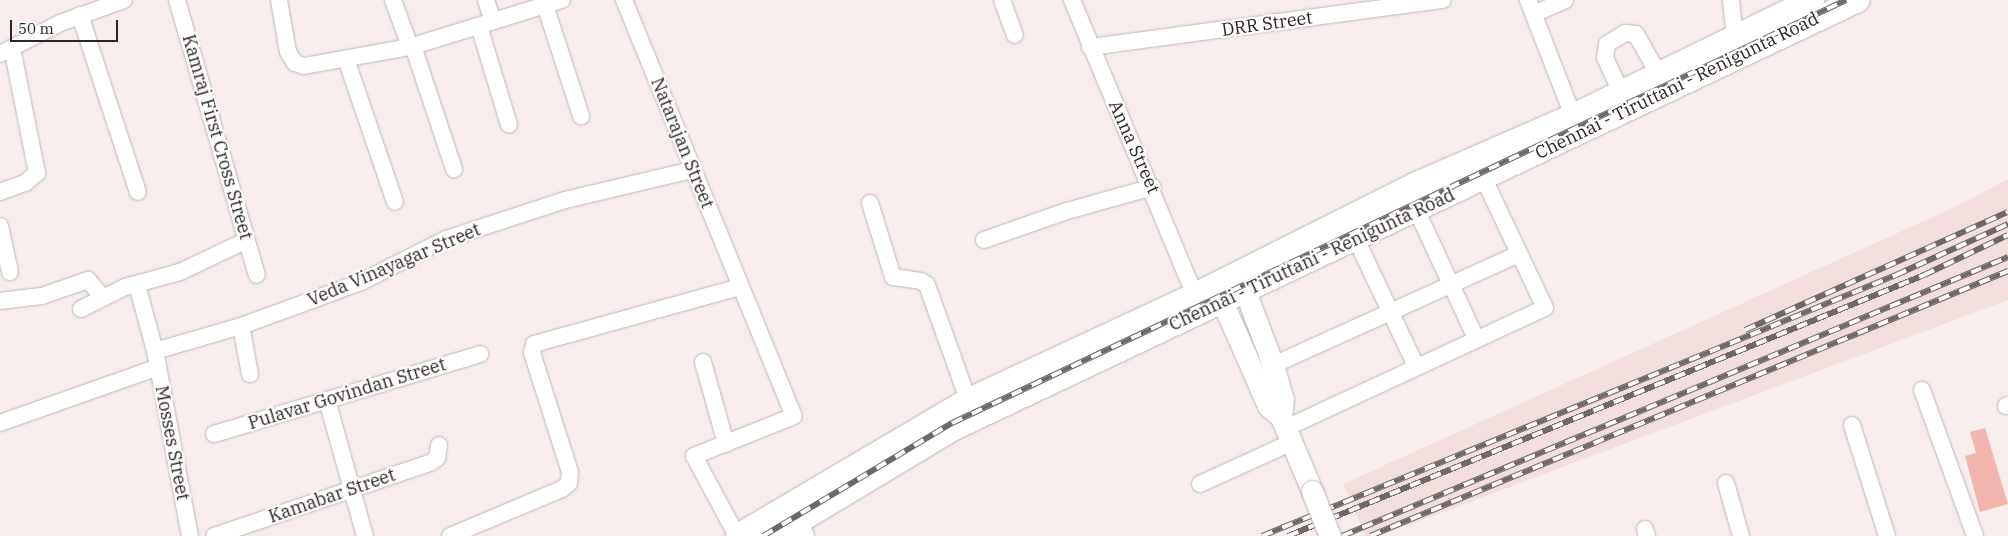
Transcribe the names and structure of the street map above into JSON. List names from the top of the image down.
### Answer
{
  "streets": {
    "highway": ["Chennai - Tiruttani - Renigunta Road"],
    "street": [
      "DRR Street",
      "Kamraj First Cross Street",
      "Natarajan Street",
      "Anna Street",
      "Veda Vinayagar Street",
      "Pulavar Govindan Street",
      "Mosses Street",
      "Kamabar Street"
    ]
  },
  "crossings": [
    ["DRR Street", "Anna Street"],
    ["Chennai - Tiruttani - Renigunta Road", "Anna Street"],
    ["Natarajan Street", "Veda Vinayagar Street"],
    ["Veda Vinayagar Street", "Mosses Street"]
  ],
  "scale_bar": "50 m"
}
